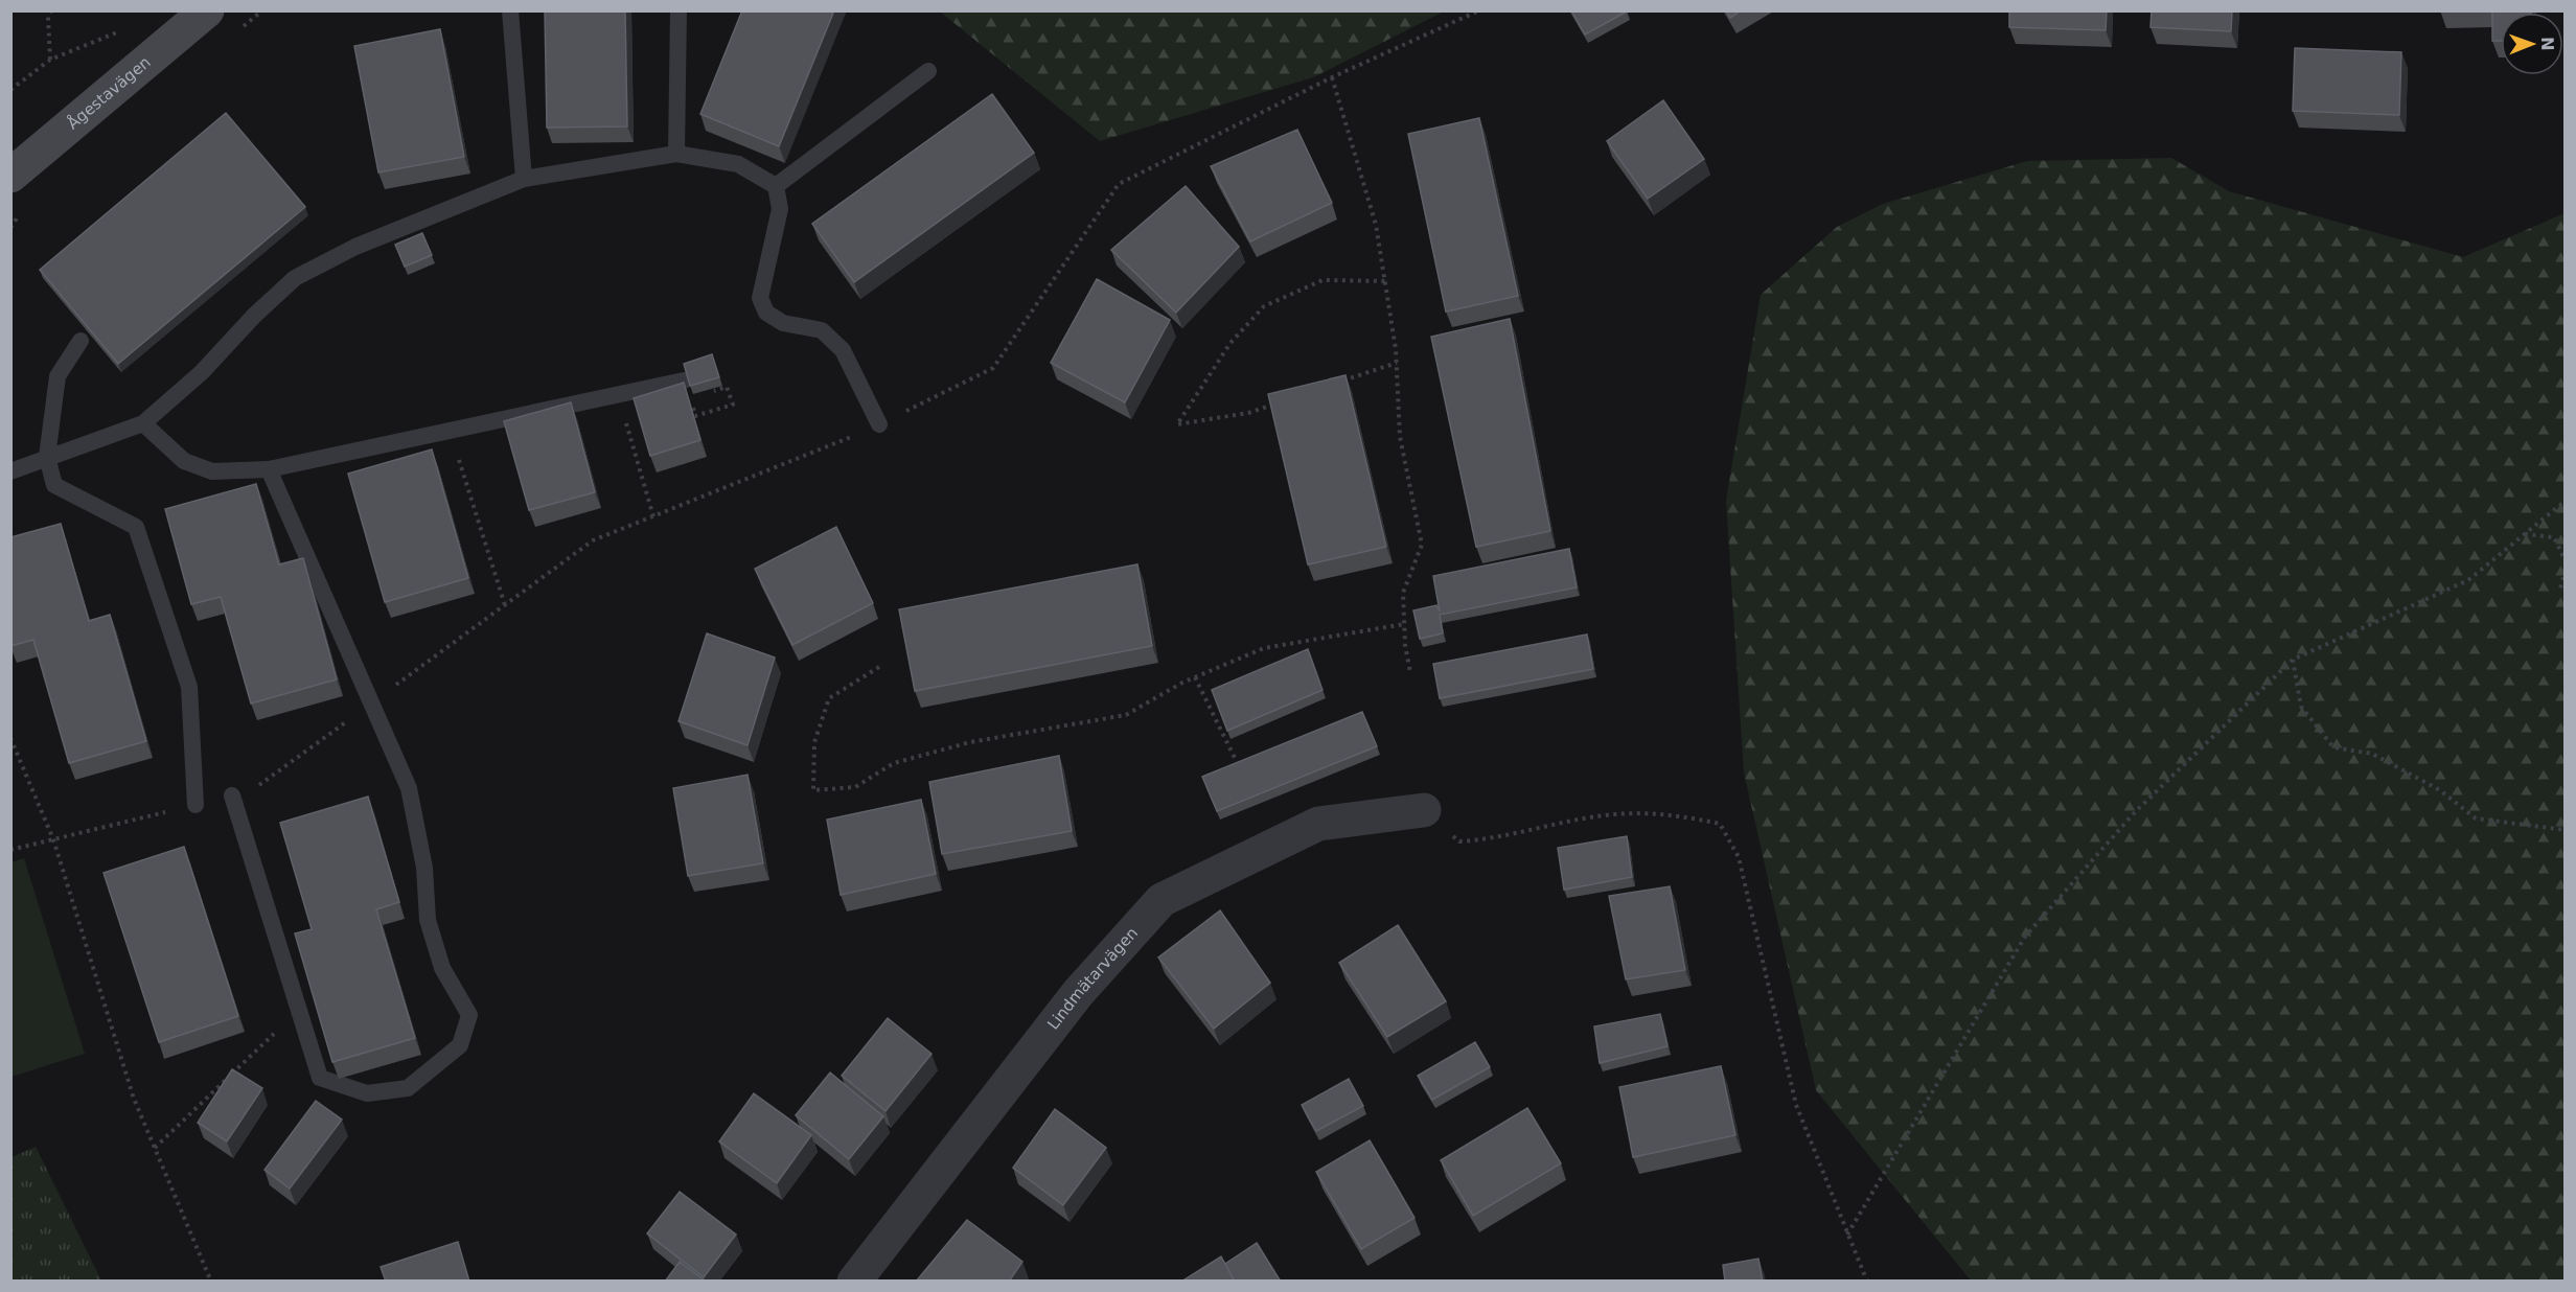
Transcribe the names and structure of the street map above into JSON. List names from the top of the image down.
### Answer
{
  "streets": {
    "main road": ["Ågestavägen"],
    "street": ["Lindmätarvägen"]
  },
  "north": "right"
}
